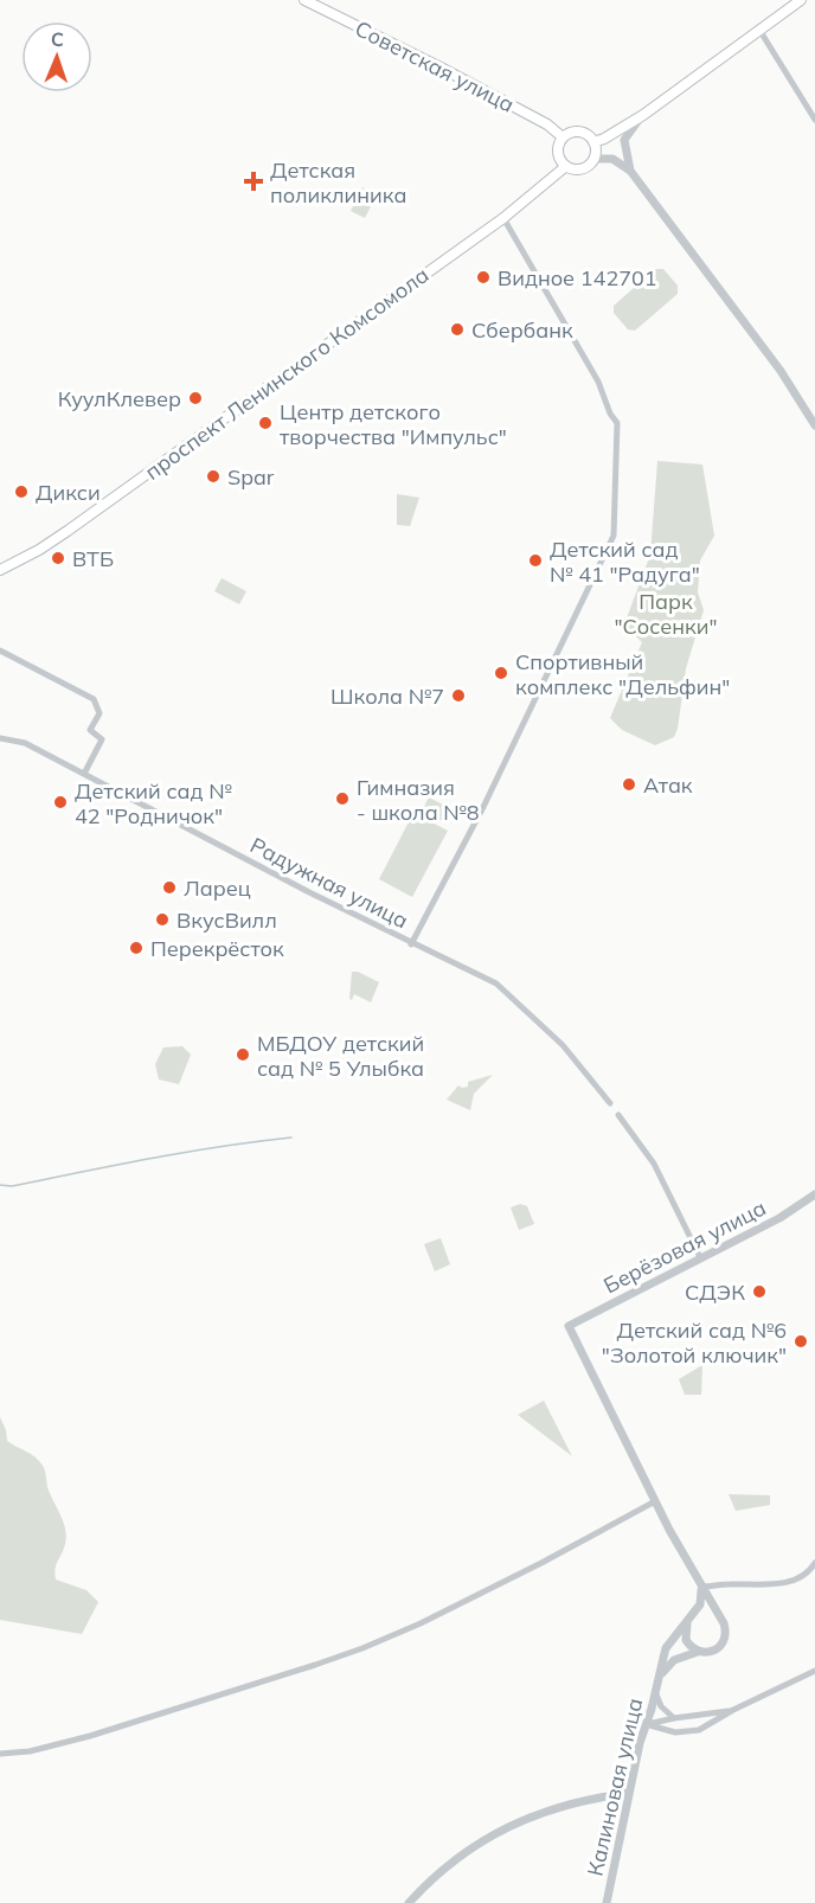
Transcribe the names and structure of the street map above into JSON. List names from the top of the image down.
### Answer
{
  "streets": {
    "main road": ["Советская улица", "проспект Ленинского Комсомола"],
    "street": ["Радужная улица", "Берёзовая улица", "Калиновая улица"]
  },
  "crossings": [
    ["Советская улица", "проспект Ленинского Комсомола"]
  ],
  "parks": ["Парк \"Сосенки\""],
  "places": {
    "health": ["Детская поликлиника"],
    "other": [
      "Видное 142701",
      "Сбербанк",
      "КуулКлевер",
      "Центр детского творчества \"Импульс\"",
      "Spar",
      "Дикси",
      "ВТБ",
      "Детский сад № 41 \"Радуга\"",
      "Спортивный комплекс \"Дельфин\"",
      "Школа №7",
      "Атак",
      "Гимназия - школа №8",
      "Детский сад № 42 \"Родничок\"",
      "Ларец",
      "ВкусВилл",
      "Перекрёсток",
      "МБДОУ детский сад № 5 Улыбка",
      "СДЭК",
      "Детский сад №6 \"Золотой ключик\""
    ]
  },
  "north": "top"
}
